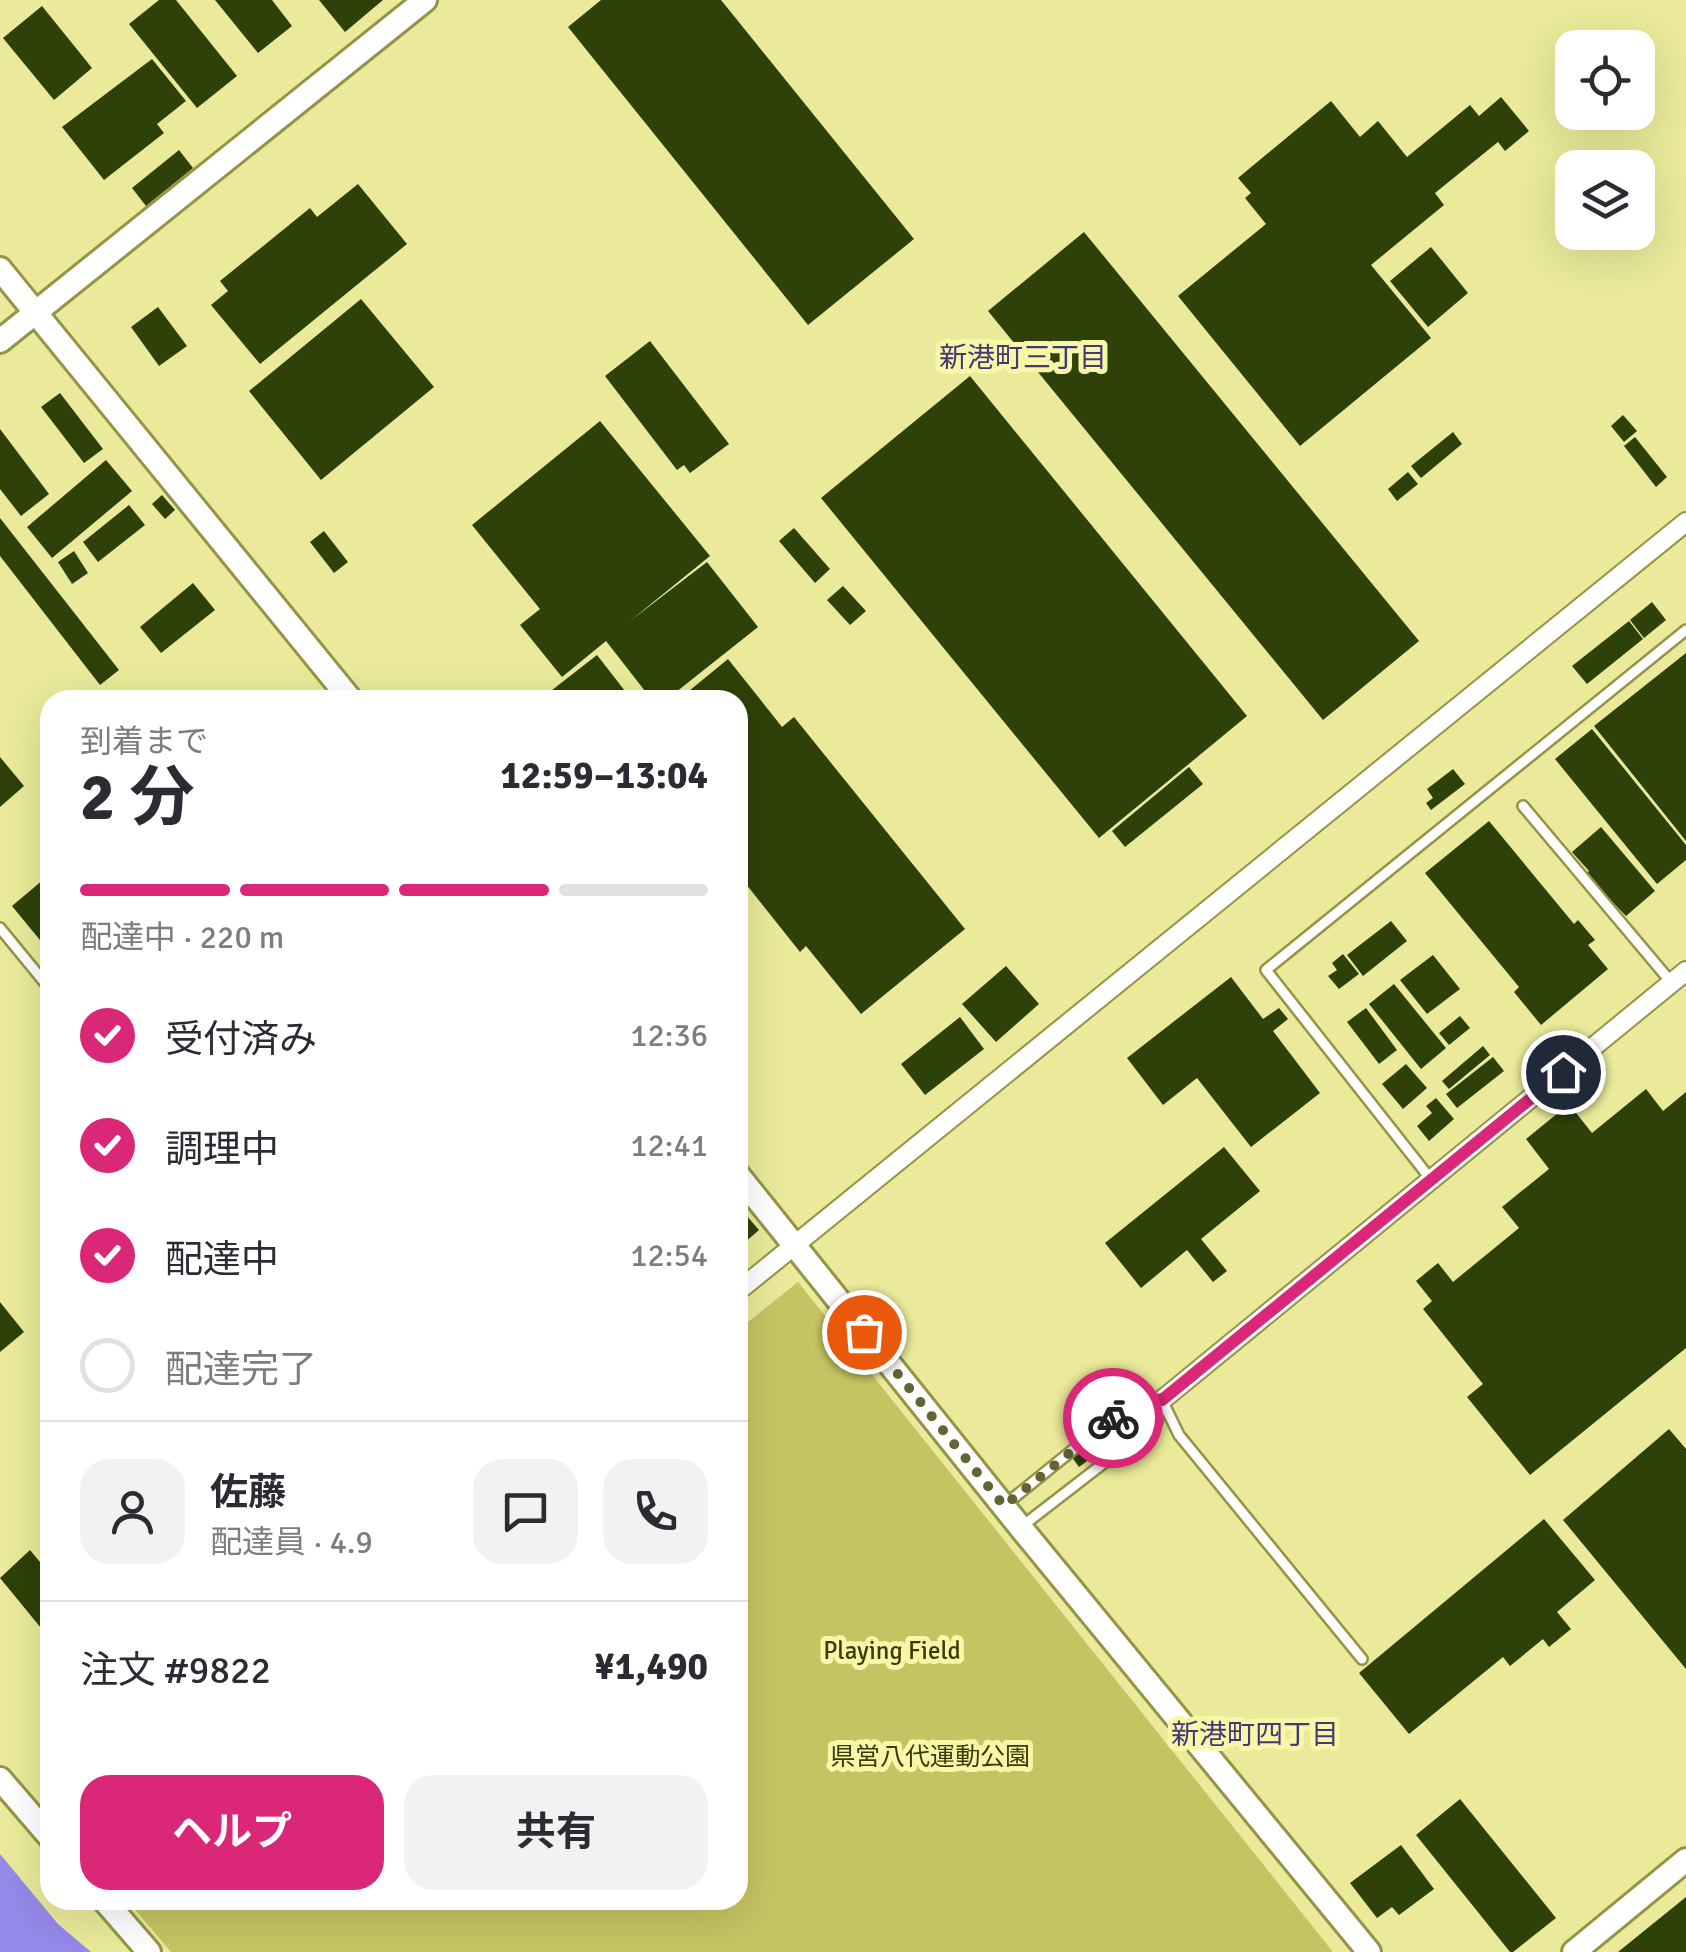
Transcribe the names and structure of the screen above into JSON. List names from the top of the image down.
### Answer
{
  "districts": ["新港町三丁目", "新港町四丁目"],
  "parks": ["Playing Field", "県営八代運動公園"],
  "page": {
    "heading": ["2 分", "到着まで", "12:59–13:04"],
    "panel": [
      "佐藤",
      "配達員 · 4.9",
      "注文 #9822",
      "¥1,490"
    ],
    "bar": "配達中 · 220 m",
    "list": [
      ["受付済み", "12:36"],
      ["調理中", "12:41"],
      ["配達中", "12:54"],
      "配達完了"
    ],
    "buttons": ["ヘルプ", "共有"]
  }
}
